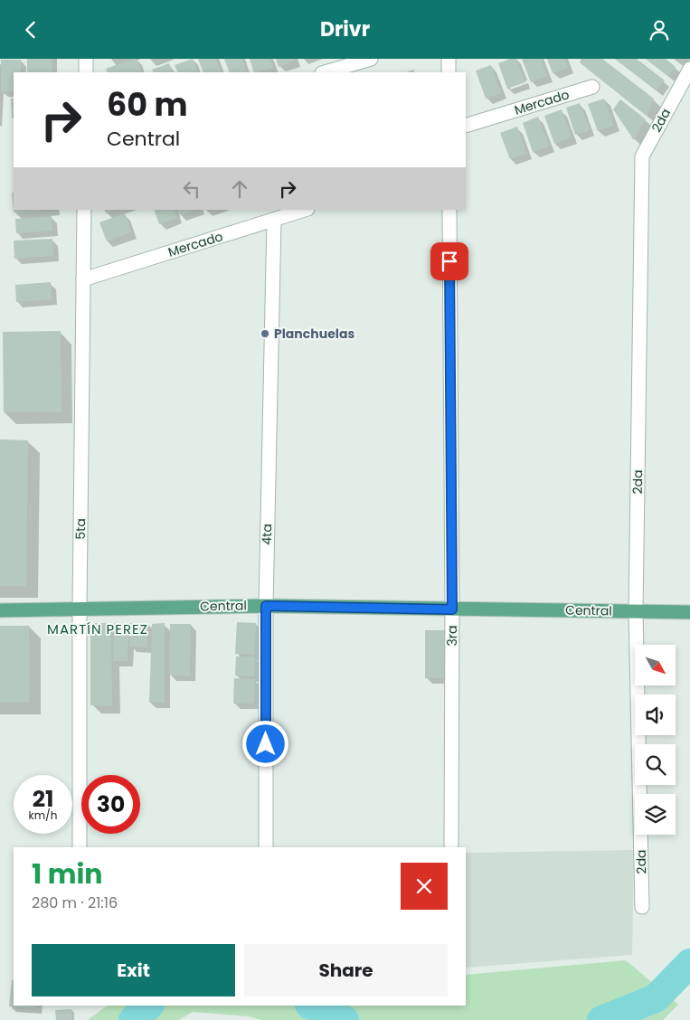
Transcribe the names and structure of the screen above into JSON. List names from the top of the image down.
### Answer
{
  "streets": {
    "main road": ["Central"],
    "street": [
      "Mercado",
      "2da",
      "5ta",
      "4ta",
      "3ra"
    ]
  },
  "crossings": [
    ["Mercado", "5ta"],
    ["Mercado", "4ta"],
    ["2da", "Central"],
    ["5ta", "Central"],
    ["4ta", "Central"],
    ["Central", "3ra"]
  ],
  "districts": ["MARTÍN PEREZ"],
  "places": ["Planchuelas"],
  "north": "bottom right",
  "page": {
    "header": "Drivr",
    "turn": ["60 m", "Central"],
    "speed": "21 km/h",
    "limit": "30",
    "heading": ["1 min", "280 m · 21:16"],
    "buttons": ["Exit", "Share"]
  }
}
